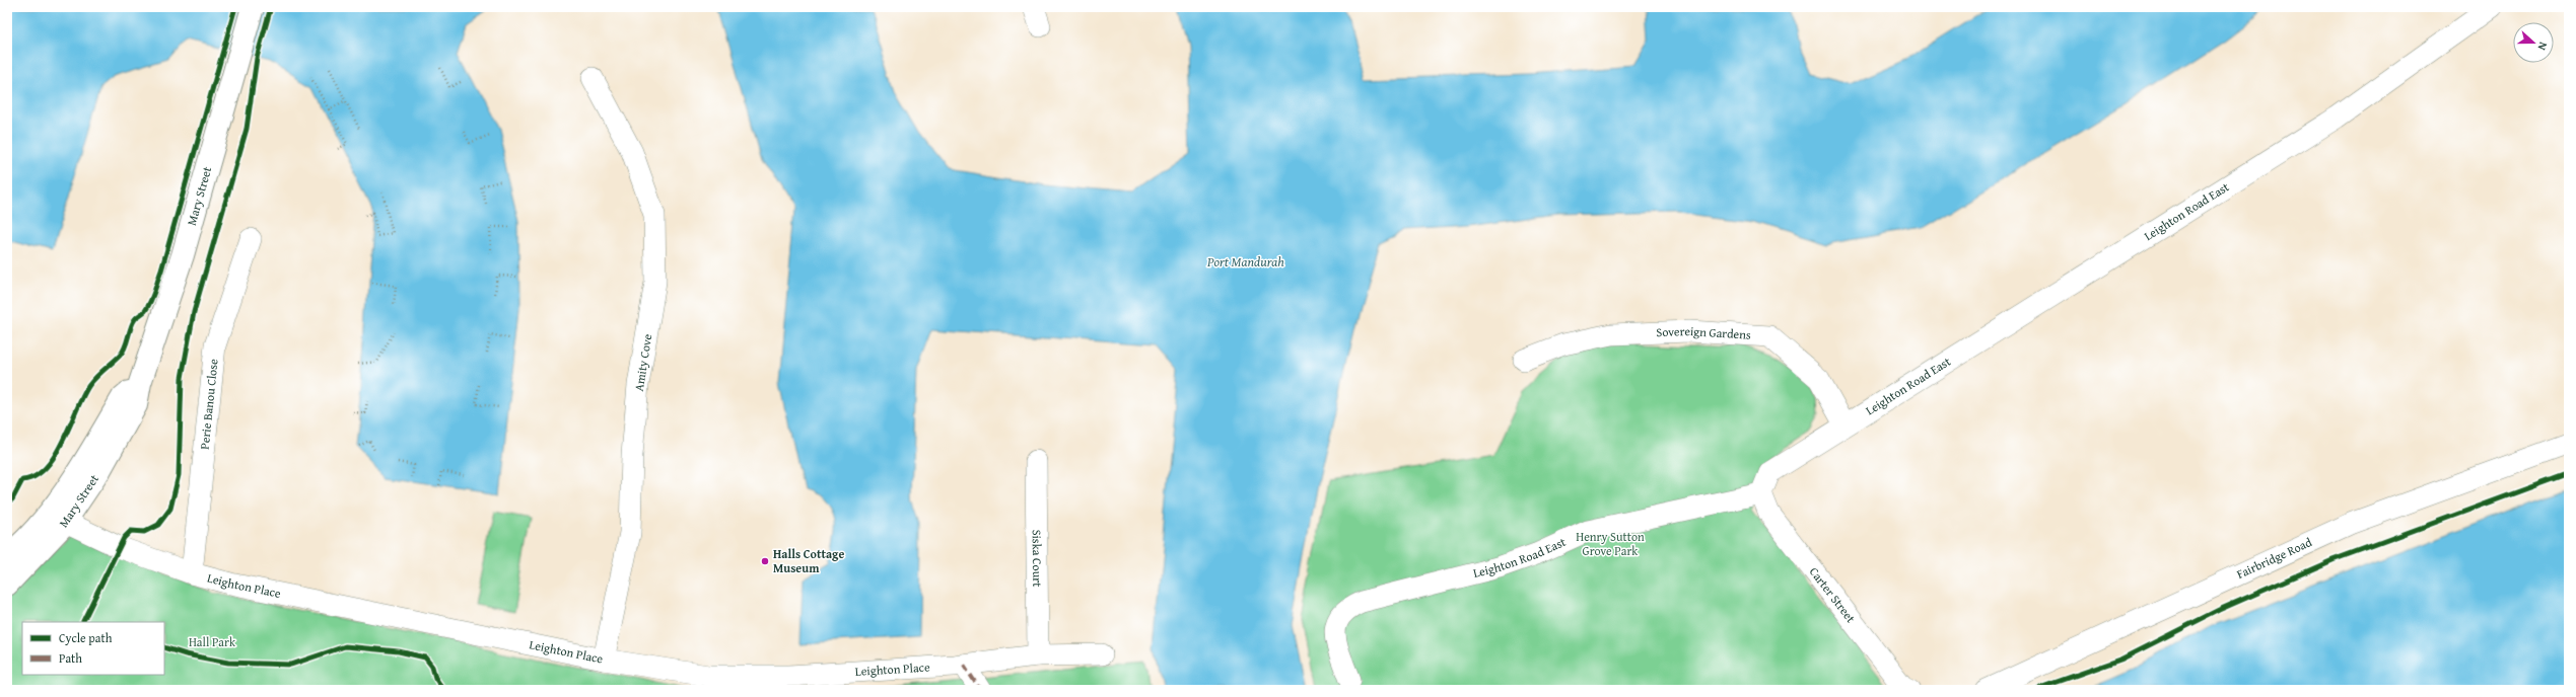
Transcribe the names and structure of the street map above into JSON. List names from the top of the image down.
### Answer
{
  "streets": {
    "street": [
      "Mary Street",
      "Leighton Road East",
      "Sovereign Gardens",
      "Amity Cove",
      "Perie Banou Close",
      "Siska Court",
      "Fairbridge Road",
      "Leighton Place",
      "Carter Street"
    ]
  },
  "crossings": [
    ["Mary Street", "Leighton Place"],
    ["Leighton Road East", "Sovereign Gardens"],
    ["Leighton Road East", "Carter Street"],
    ["Amity Cove", "Leighton Place"],
    ["Perie Banou Close", "Leighton Place"],
    ["Siska Court", "Leighton Place"]
  ],
  "water": ["Port Mandurah"],
  "parks": ["Henry Sutton Grove Park", "Hall Park"],
  "places": ["Halls Cottage Museum"],
  "legend": ["Cycle path", "Path"],
  "north": "right"
}
